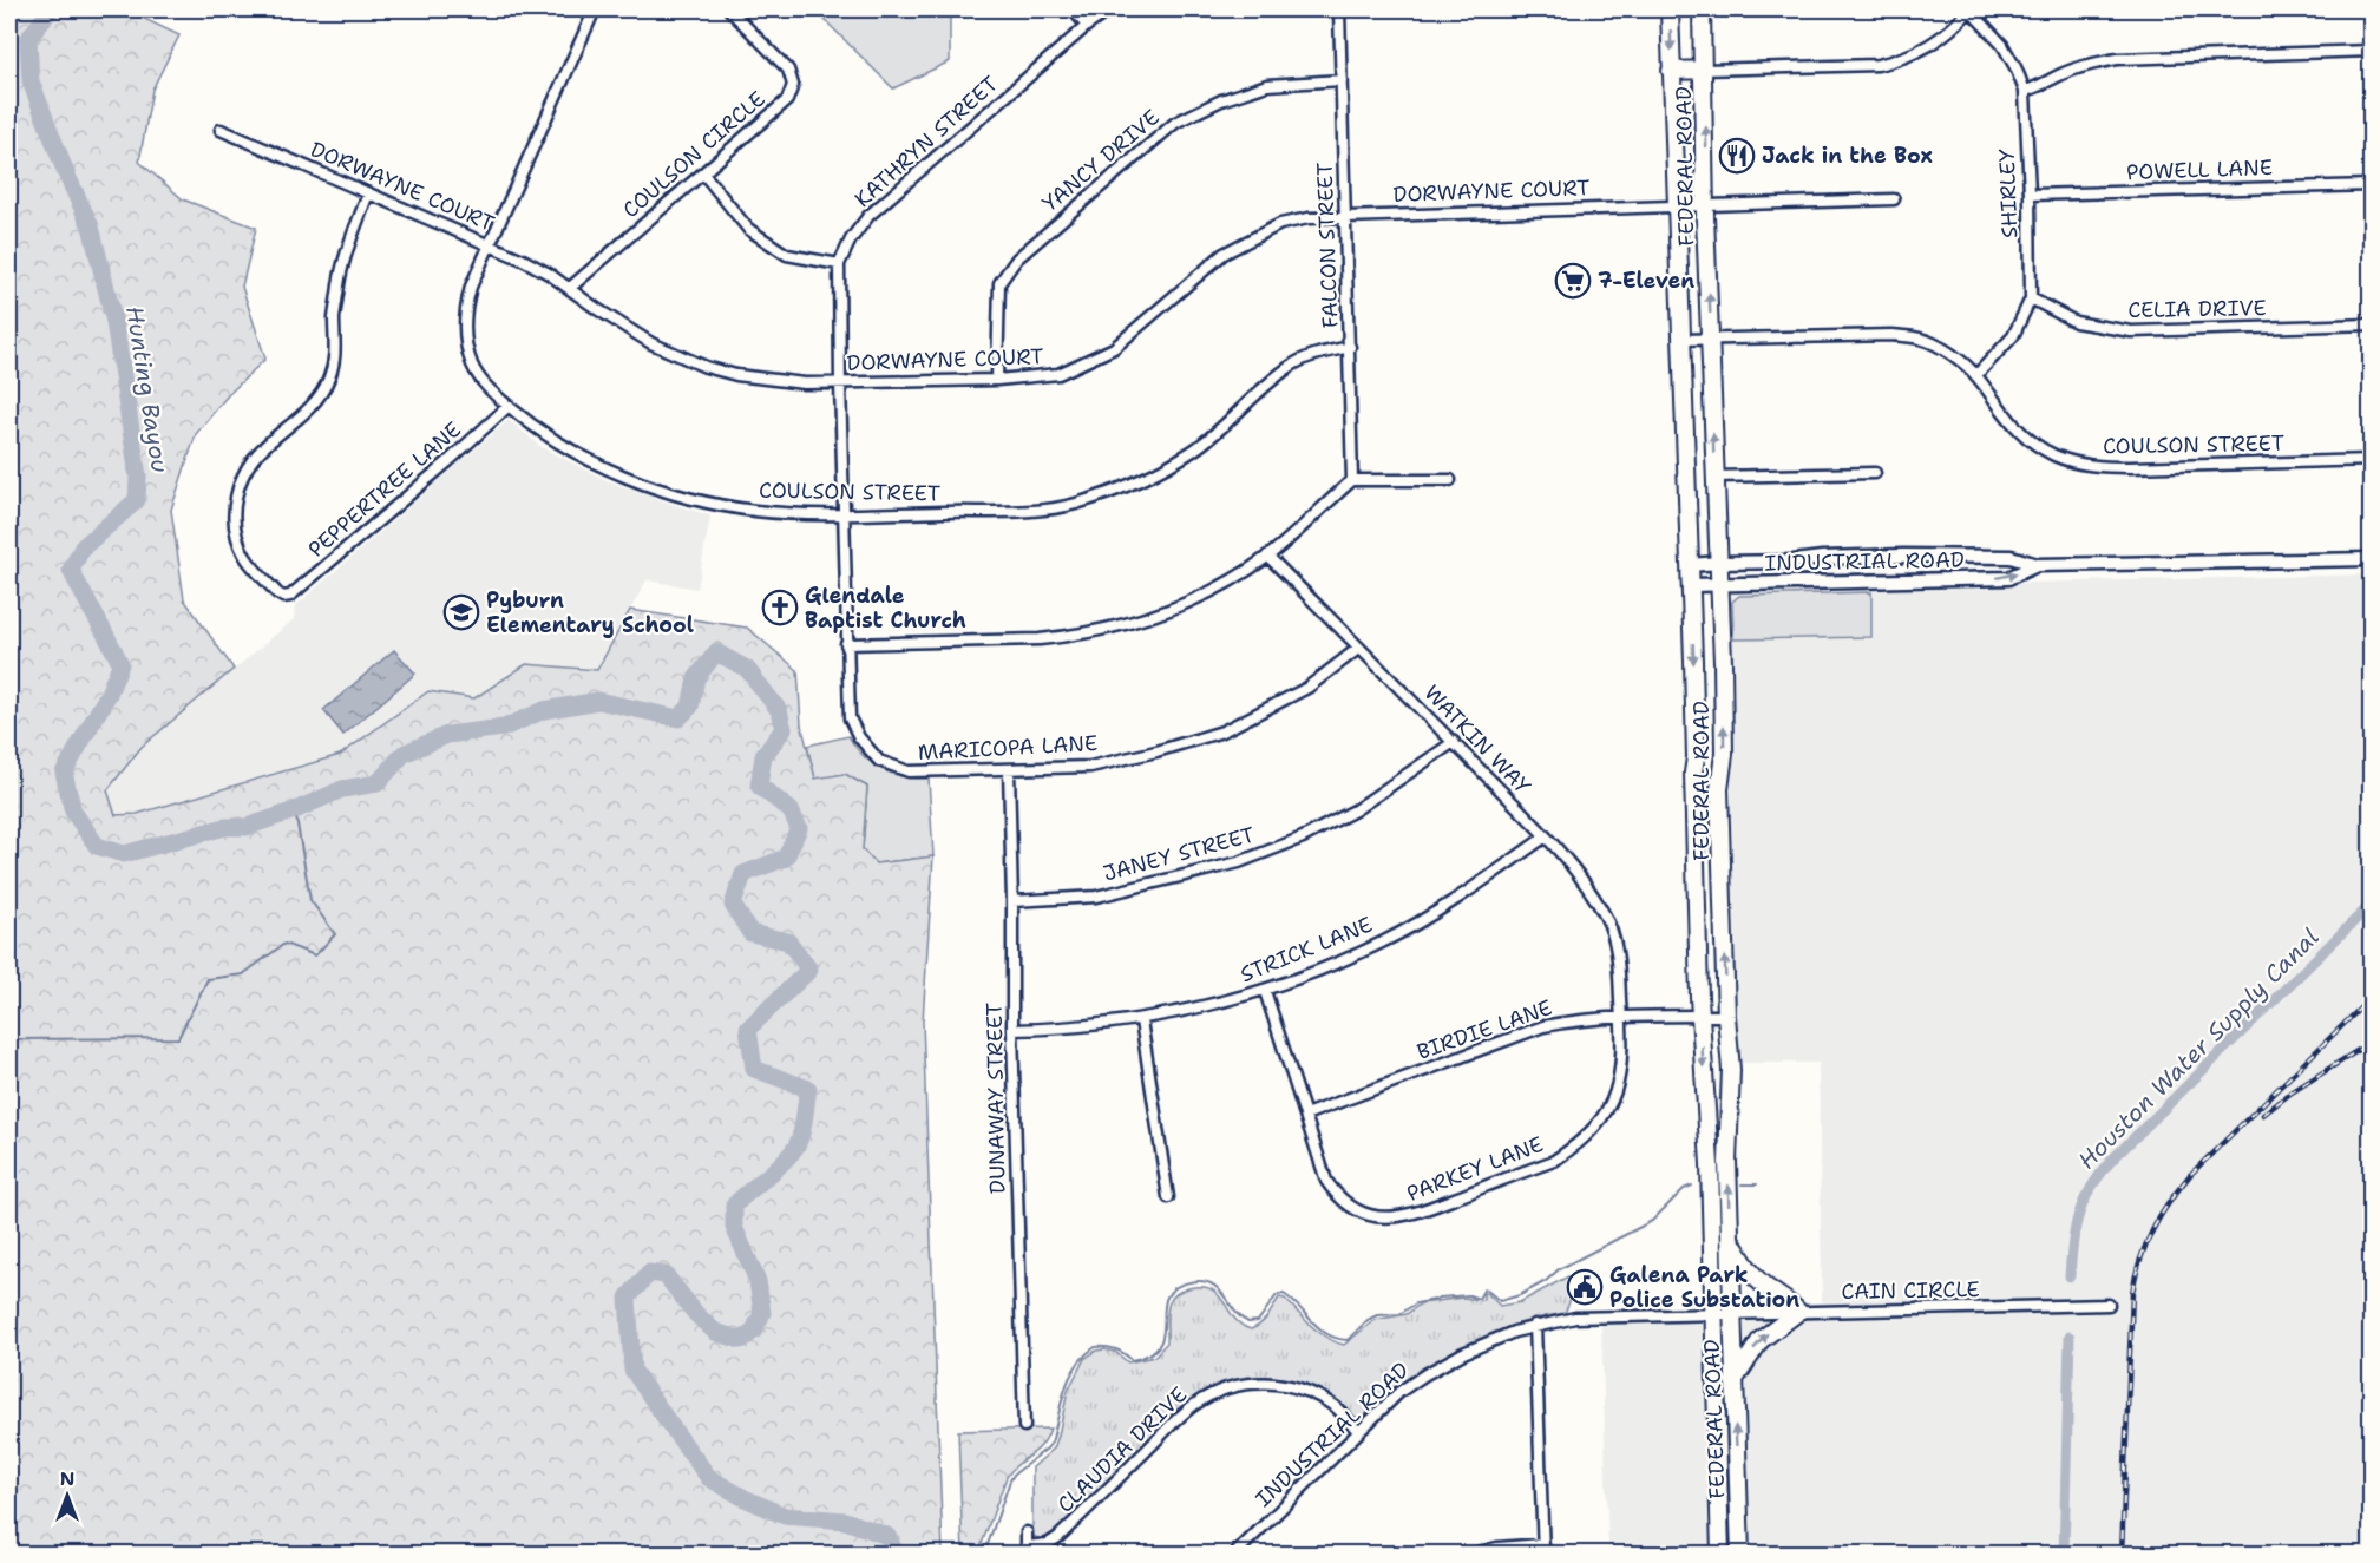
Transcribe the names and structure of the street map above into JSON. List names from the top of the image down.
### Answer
{
  "streets": {
    "main road": ["FEDERAL ROAD"],
    "street": [
      "KATHRYN STREET",
      "COULSON CIRCLE",
      "YANCY DRIVE",
      "POWELL LANE",
      "DORWAYNE COURT",
      "SHIRLEY",
      "FALCON STREET",
      "CELIA DRIVE",
      "COULSON STREET",
      "PEPPERTREE LANE",
      "INDUSTRIAL ROAD",
      "WATKIN WAY",
      "MARICOPA LANE",
      "JANEY STREET",
      "STRICK LANE",
      "BIRDIE LANE",
      "DUNAWAY STREET",
      "PARKEY LANE",
      "CAIN CIRCLE",
      "CLAUDIA DRIVE"
    ]
  },
  "crossings": [
    ["KATHRYN STREET", "DORWAYNE COURT"],
    ["KATHRYN STREET", "COULSON STREET"],
    ["KATHRYN STREET", "MARICOPA LANE"],
    ["COULSON CIRCLE", "DORWAYNE COURT"],
    ["YANCY DRIVE", "DORWAYNE COURT"],
    ["YANCY DRIVE", "FALCON STREET"],
    ["FEDERAL ROAD", "DORWAYNE COURT"],
    ["FEDERAL ROAD", "COULSON STREET"],
    ["FEDERAL ROAD", "INDUSTRIAL ROAD"],
    ["FEDERAL ROAD", "BIRDIE LANE"],
    ["FEDERAL ROAD", "CAIN CIRCLE"],
    ["POWELL LANE", "SHIRLEY"],
    ["DORWAYNE COURT", "FALCON STREET"],
    ["DORWAYNE COURT", "COULSON STREET"],
    ["DORWAYNE COURT", "PEPPERTREE LANE"],
    ["SHIRLEY", "CELIA DRIVE"],
    ["SHIRLEY", "COULSON STREET"],
    ["FALCON STREET", "COULSON STREET"],
    ["COULSON STREET", "PEPPERTREE LANE"],
    ["INDUSTRIAL ROAD", "CAIN CIRCLE"],
    ["INDUSTRIAL ROAD", "CLAUDIA DRIVE"],
    ["WATKIN WAY", "MARICOPA LANE"],
    ["WATKIN WAY", "JANEY STREET"],
    ["WATKIN WAY", "STRICK LANE"],
    ["WATKIN WAY", "PARKEY LANE"],
    ["MARICOPA LANE", "DUNAWAY STREET"],
    ["JANEY STREET", "DUNAWAY STREET"],
    ["STRICK LANE", "DUNAWAY STREET"],
    ["STRICK LANE", "PARKEY LANE"],
    ["BIRDIE LANE", "PARKEY LANE"]
  ],
  "water": ["Hunting Bayou", "Houston Water Supply Canal"],
  "places": {
    "restaurant": ["Jack in the Box"],
    "supermarket": ["7-Eleven"],
    "church": ["Glendale Baptist Church"],
    "school or university": ["Pyburn Elementary School"],
    "public building": ["Galena Park Police Substation"]
  },
  "north": "top"
}
